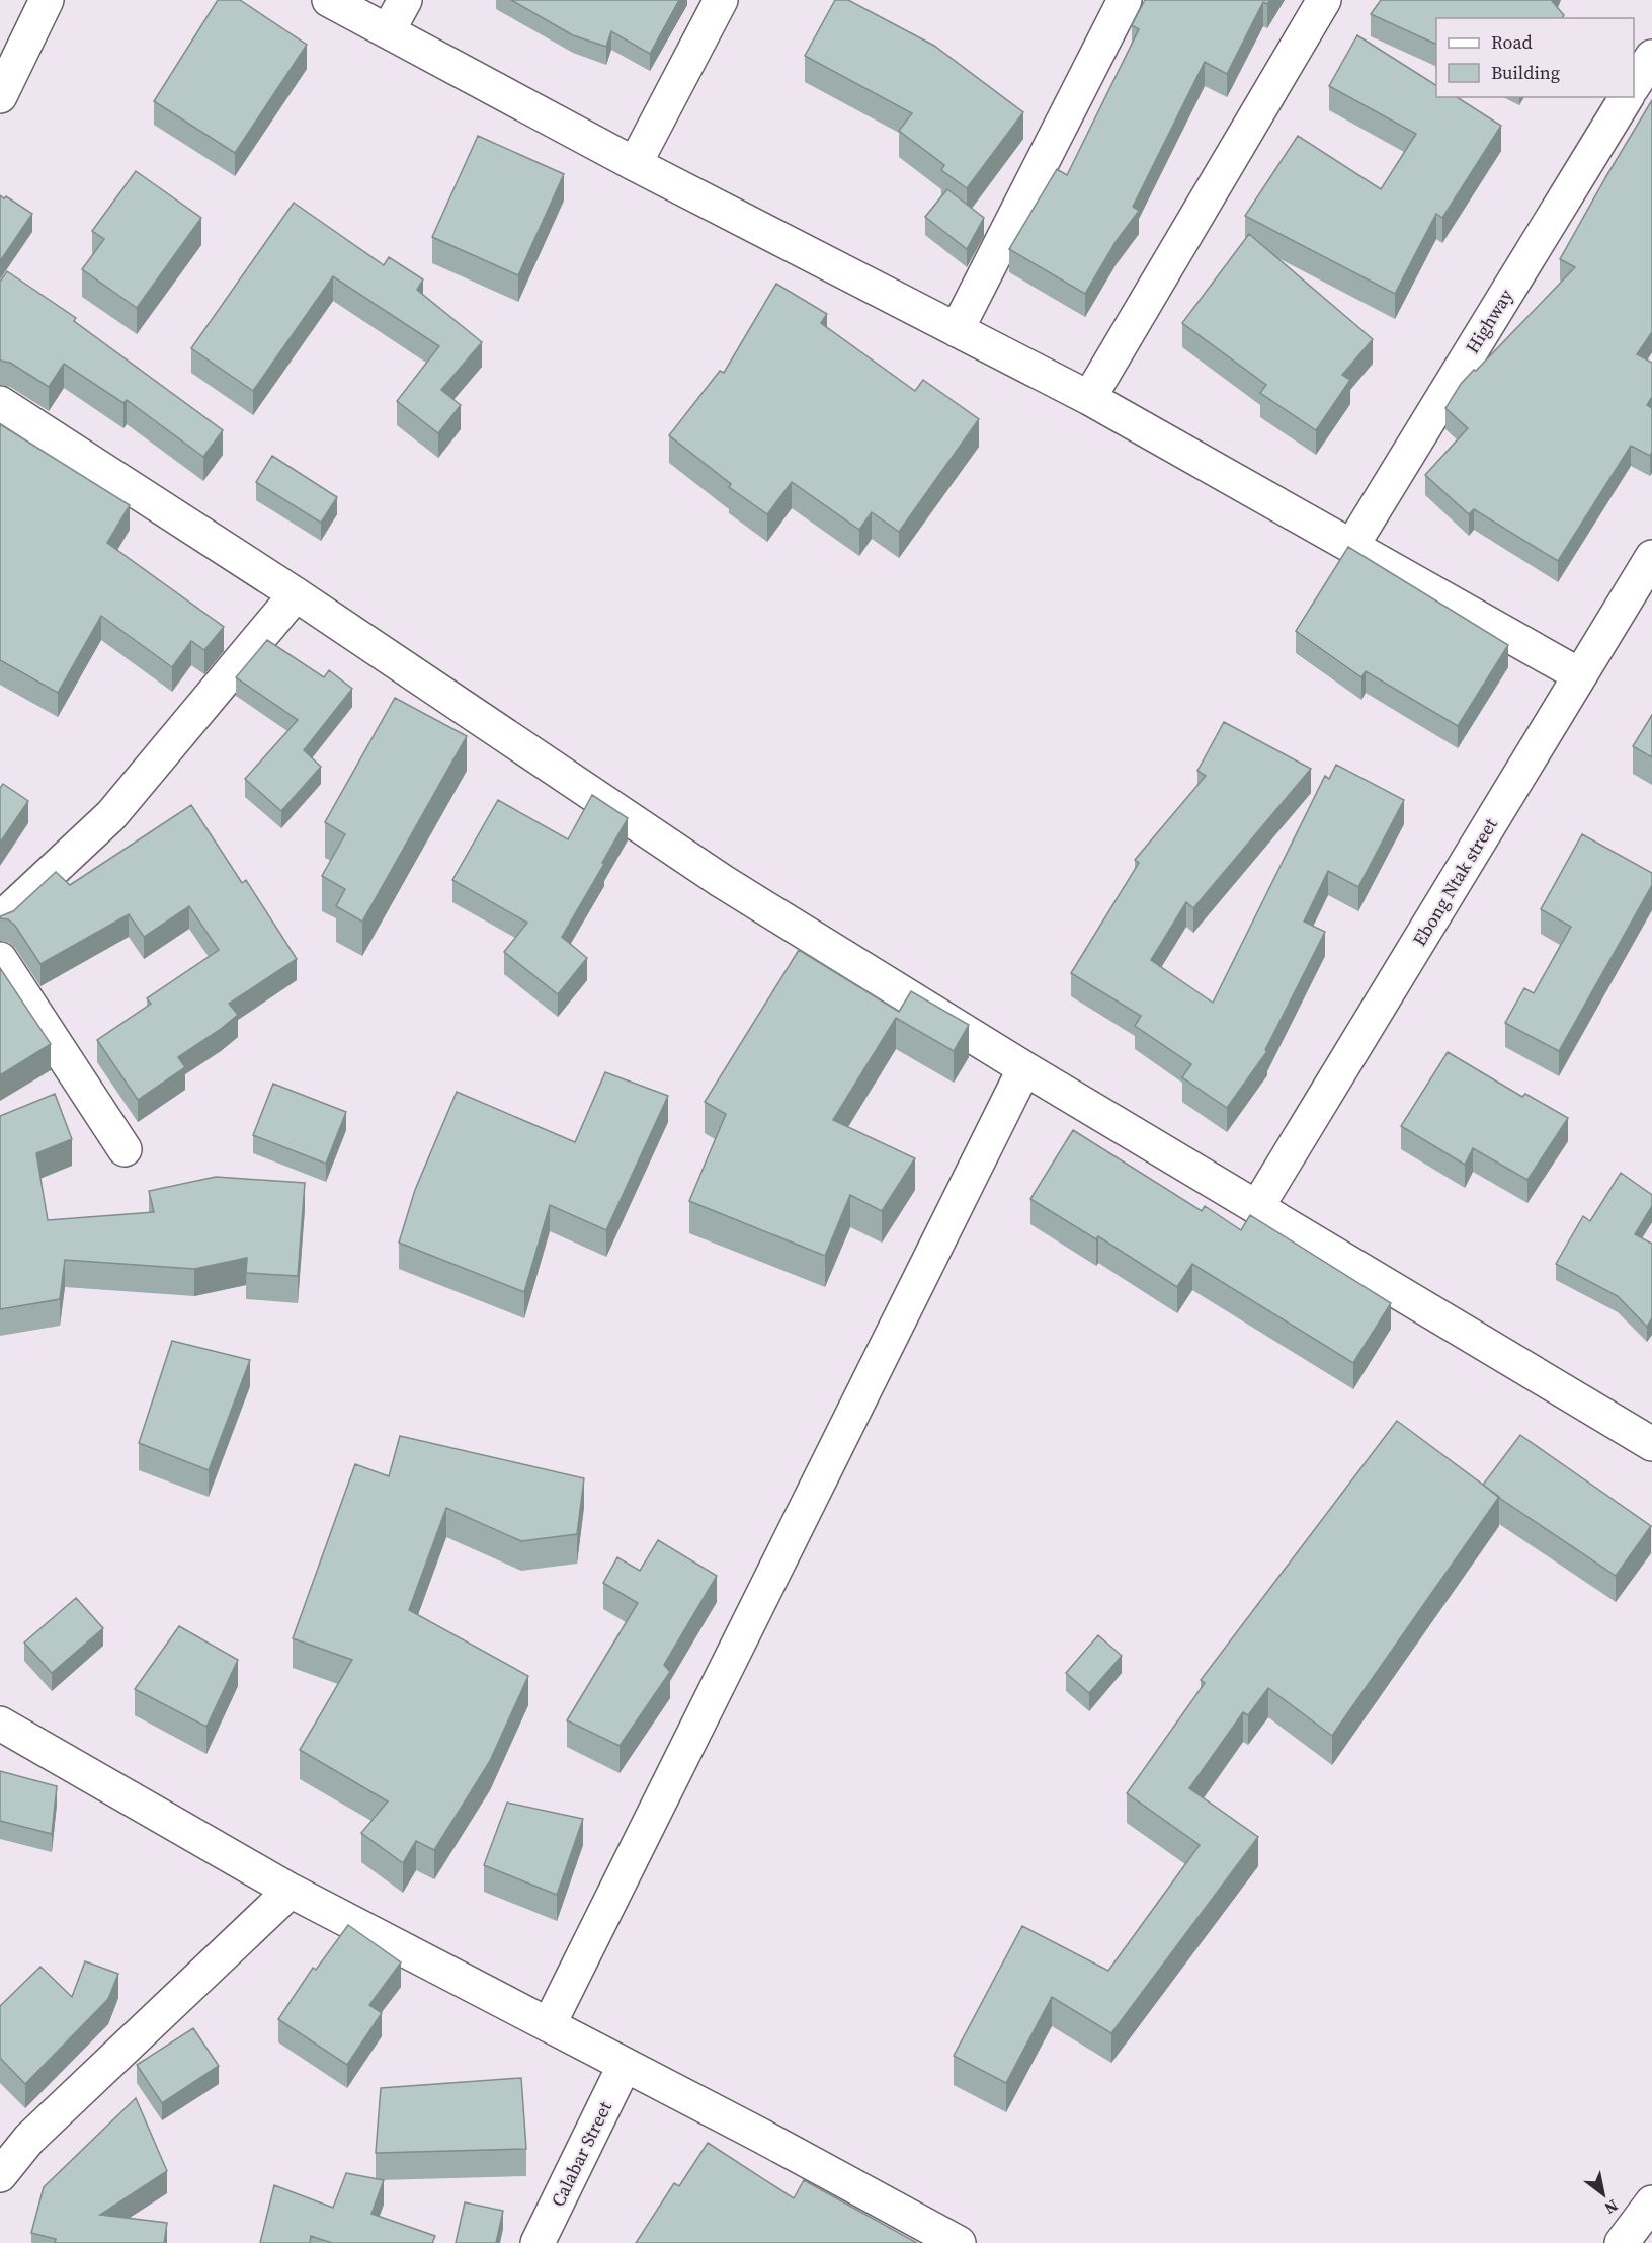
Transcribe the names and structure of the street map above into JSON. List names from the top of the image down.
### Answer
{
  "streets": {
    "main road": ["Highway", "Ebong Ntak street", "Calabar Street"]
  },
  "legend": ["Road", "Building"],
  "north": "bottom right"
}
